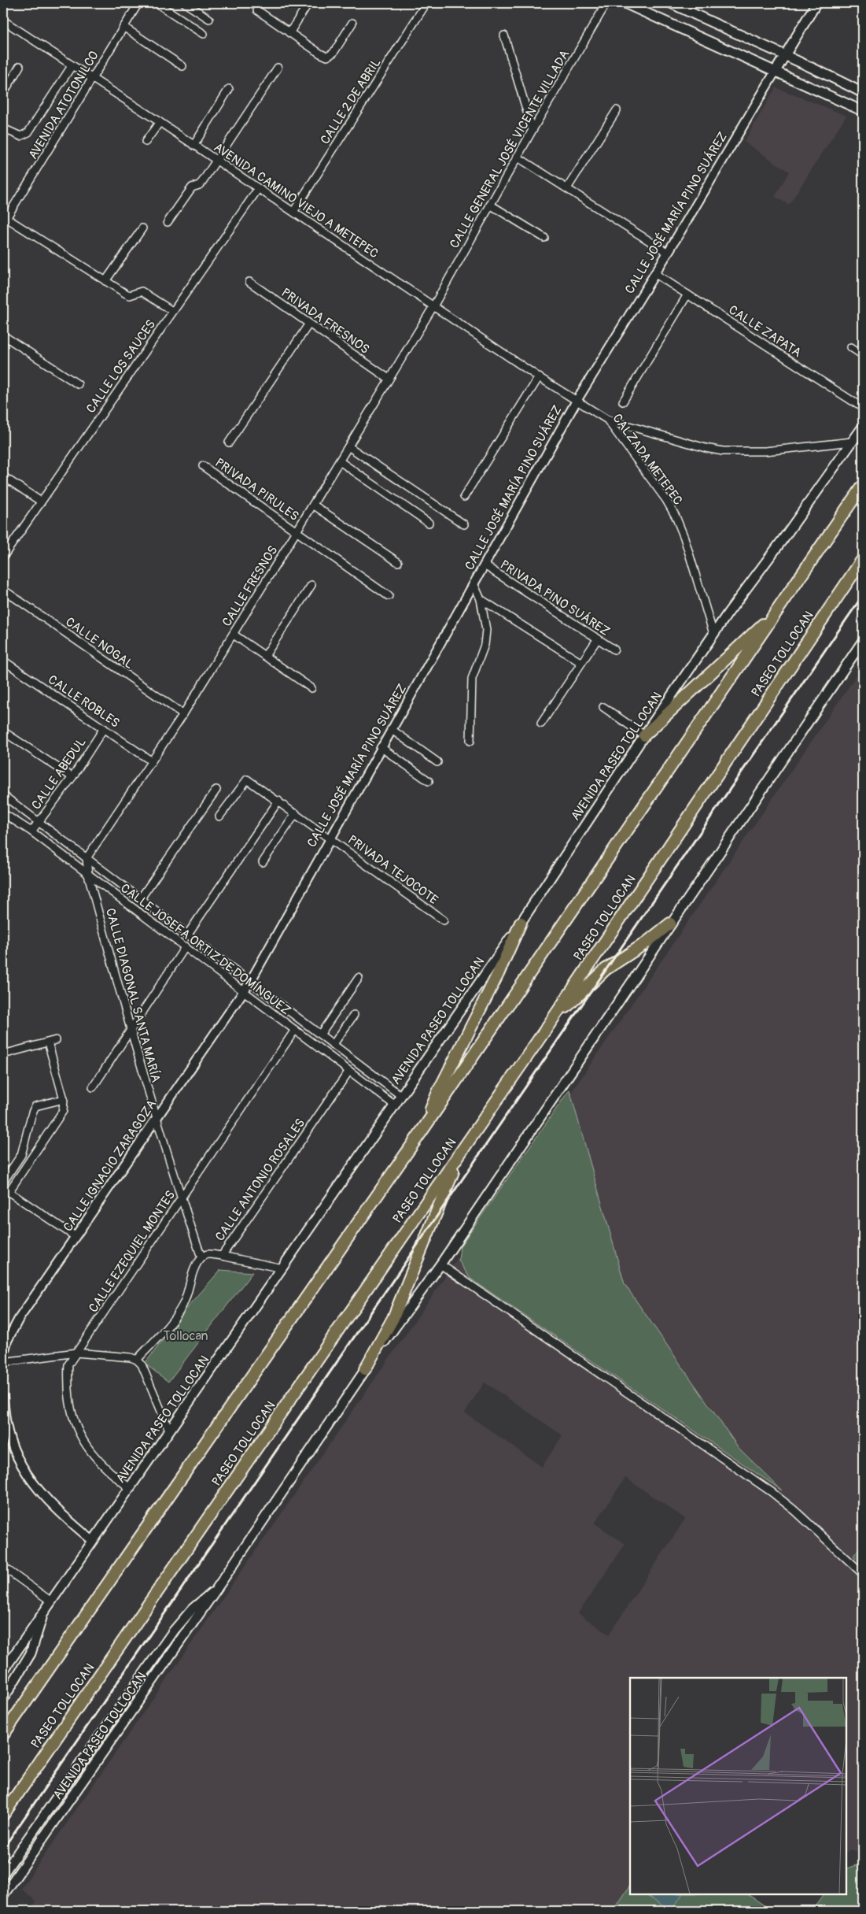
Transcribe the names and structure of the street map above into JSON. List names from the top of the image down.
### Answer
{
  "streets": {
    "highway": ["PASEO TOLLOCAN"],
    "main road": ["CALLE JOSÉ MARÍA PINO SUÁREZ", "AVENIDA PASEO TOLLOCAN"],
    "street": [
      "CALLE 2 DE ABRIL",
      "AVENIDA ATOTONILCO",
      "CALLE GENERAL JOSÉ VICENTE VILLADA",
      "AVENIDA CAMINO VIEJO A METEPEC",
      "PRIVADA FRESNOS",
      "CALLE ZAPATA",
      "CALLE LOS SAUCES",
      "CALZADA METEPEC",
      "PRIVADA PIRULES",
      "CALLE FRESNOS",
      "PRIVADA PINO SUÁREZ",
      "CALLE NOGAL",
      "CALLE ROBLES",
      "CALLE ABEDUL",
      "PRIVADA TEJOCOTE",
      "CALLE JOSEFA ORTIZ DE DOMÍNGUEZ",
      "CALLE DIAGONAL SANTA MARÍA",
      "CALLE IGNACIO ZARAGOZA",
      "CALLE ANTONIO ROSALES",
      "CALLE EZEQUIEL MONTES"
    ]
  },
  "crossings": [
    ["CALLE 2 DE ABRIL", "AVENIDA CAMINO VIEJO A METEPEC"],
    ["AVENIDA ATOTONILCO", "AVENIDA CAMINO VIEJO A METEPEC"],
    ["CALLE GENERAL JOSÉ VICENTE VILLADA", "AVENIDA CAMINO VIEJO A METEPEC"],
    ["CALLE GENERAL JOSÉ VICENTE VILLADA", "CALLE FRESNOS"],
    ["AVENIDA CAMINO VIEJO A METEPEC", "CALLE JOSÉ MARÍA PINO SUÁREZ"],
    ["AVENIDA CAMINO VIEJO A METEPEC", "CALLE LOS SAUCES"],
    ["AVENIDA CAMINO VIEJO A METEPEC", "CALZADA METEPEC"],
    ["AVENIDA CAMINO VIEJO A METEPEC", "CALLE FRESNOS"],
    ["CALLE JOSÉ MARÍA PINO SUÁREZ", "CALLE ZAPATA"],
    ["CALLE JOSÉ MARÍA PINO SUÁREZ", "CALZADA METEPEC"],
    ["CALLE JOSÉ MARÍA PINO SUÁREZ", "PRIVADA PINO SUÁREZ"],
    ["CALLE JOSÉ MARÍA PINO SUÁREZ", "PRIVADA TEJOCOTE"],
    ["CALLE JOSÉ MARÍA PINO SUÁREZ", "CALLE JOSEFA ORTIZ DE DOMÍNGUEZ"],
    ["CALLE JOSÉ MARÍA PINO SUÁREZ", "CALLE IGNACIO ZARAGOZA"],
    ["PRIVADA FRESNOS", "CALLE FRESNOS"],
    ["CALZADA METEPEC", "AVENIDA PASEO TOLLOCAN"],
    ["PRIVADA PIRULES", "CALLE FRESNOS"],
    ["CALLE FRESNOS", "CALLE NOGAL"],
    ["CALLE FRESNOS", "CALLE ROBLES"],
    ["CALLE FRESNOS", "CALLE JOSEFA ORTIZ DE DOMÍNGUEZ"],
    ["CALLE ROBLES", "CALLE ABEDUL"],
    ["AVENIDA PASEO TOLLOCAN", "CALLE JOSEFA ORTIZ DE DOMÍNGUEZ"],
    ["AVENIDA PASEO TOLLOCAN", "CALLE EZEQUIEL MONTES"],
    ["CALLE ABEDUL", "CALLE JOSEFA ORTIZ DE DOMÍNGUEZ"],
    ["CALLE JOSEFA ORTIZ DE DOMÍNGUEZ", "CALLE DIAGONAL SANTA MARÍA"],
    ["CALLE JOSEFA ORTIZ DE DOMÍNGUEZ", "CALLE IGNACIO ZARAGOZA"],
    ["CALLE JOSEFA ORTIZ DE DOMÍNGUEZ", "CALLE ANTONIO ROSALES"],
    ["CALLE JOSEFA ORTIZ DE DOMÍNGUEZ", "CALLE EZEQUIEL MONTES"],
    ["CALLE DIAGONAL SANTA MARÍA", "CALLE IGNACIO ZARAGOZA"],
    ["CALLE DIAGONAL SANTA MARÍA", "CALLE ANTONIO ROSALES"],
    ["CALLE DIAGONAL SANTA MARÍA", "CALLE EZEQUIEL MONTES"]
  ],
  "parks": ["Tollocan"]
}
